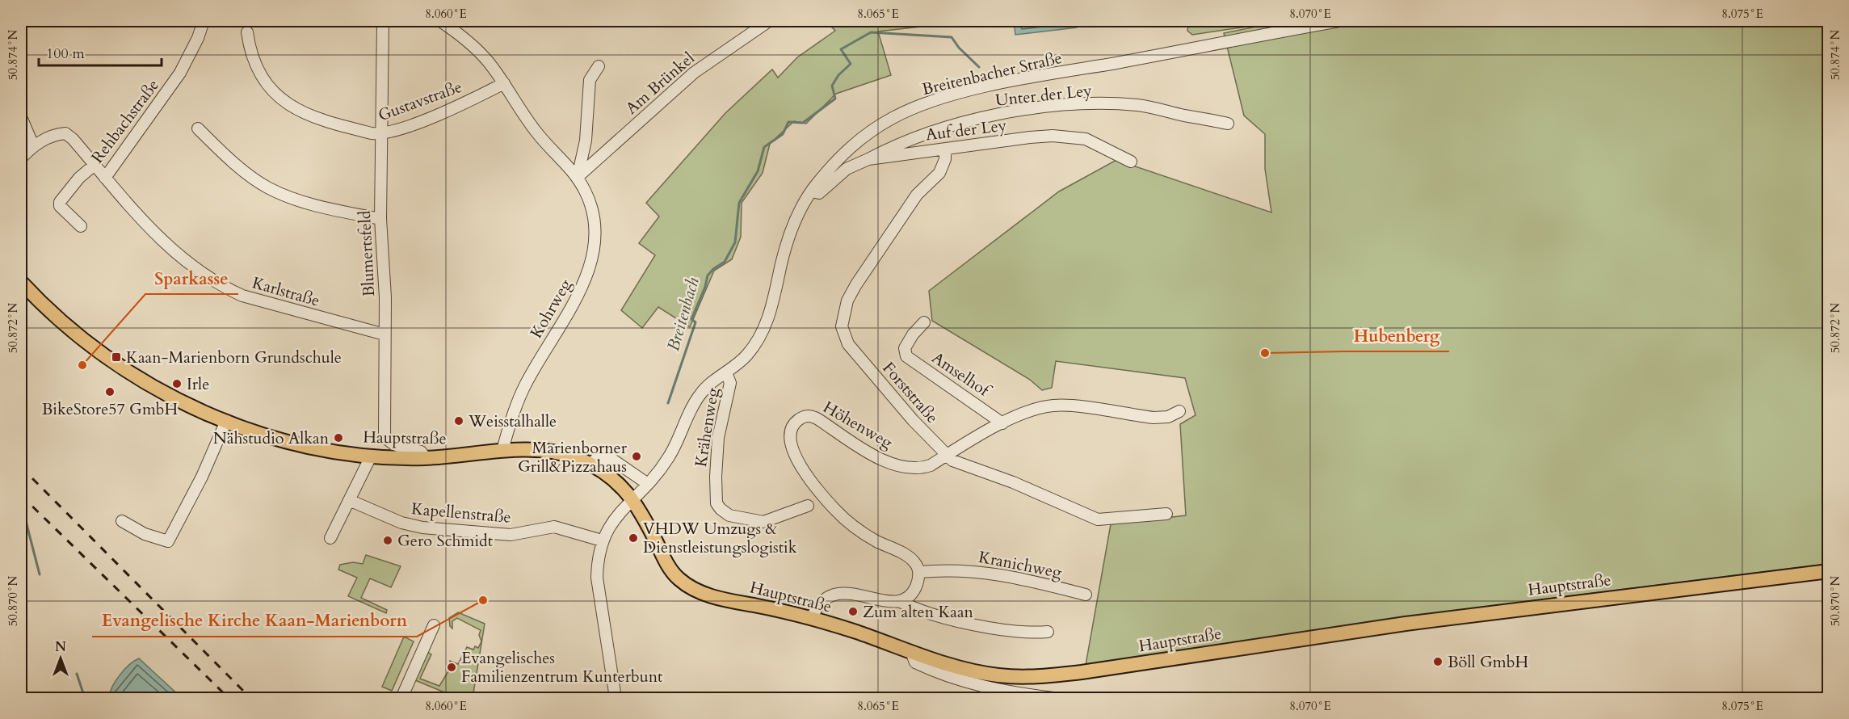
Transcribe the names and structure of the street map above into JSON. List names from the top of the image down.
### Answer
{
  "streets": {
    "main road": ["Hauptstraße"],
    "street": [
      "Breitenbacher Straße",
      "Am Brünkel",
      "Unter der Ley",
      "Gustavstraße",
      "Rehbachstraße",
      "Auf der Ley",
      "Blumertsfeld",
      "Karlstraße",
      "Kohrweg",
      "Amselhof",
      "Forststraße",
      "Höhenweg",
      "Krähenweg",
      "Kapellenstraße",
      "Kranichweg"
    ]
  },
  "crossings": [
    ["Breitenbacher Straße", "Auf der Ley"],
    ["Breitenbacher Straße", "Krähenweg"],
    ["Breitenbacher Straße", "Hauptstraße"],
    ["Breitenbacher Straße", "Kapellenstraße"],
    ["Am Brünkel", "Kohrweg"],
    ["Unter der Ley", "Auf der Ley"],
    ["Gustavstraße", "Blumertsfeld"],
    ["Gustavstraße", "Kohrweg"],
    ["Rehbachstraße", "Karlstraße"],
    ["Auf der Ley", "Forststraße"],
    ["Blumertsfeld", "Karlstraße"],
    ["Blumertsfeld", "Hauptstraße"],
    ["Kohrweg", "Hauptstraße"],
    ["Amselhof", "Höhenweg"],
    ["Forststraße", "Höhenweg"],
    ["Höhenweg", "Kranichweg"]
  ],
  "water": ["Breitenbach"],
  "places": {
    "other": [
      "Hubenberg",
      "Sparkasse",
      "Irle",
      "BikeStore57 GmbH",
      "Weisstalhalle",
      "Nähstudio Alkan",
      "Marienborner Grill&Pizzahaus",
      "VHDW Umzugs & Dienstleistungslogistik",
      "Gero Schmidt",
      "Evangelische Kirche Kaan-Marienborn",
      "Zum alten Kaan",
      "Böll GmbH",
      "Evangelisches Familienzentrum Kunterbunt"
    ],
    "transit": ["Kaan-Marienborn Grundschule"]
  },
  "scale_bar": "100 m",
  "north": "top",
  "coordinates": [
    "8.060°E",
    "8.065°E",
    "8.070°E",
    "8.075°E",
    "50.874°N",
    "50.872°N",
    "50.870°N"
  ]
}
